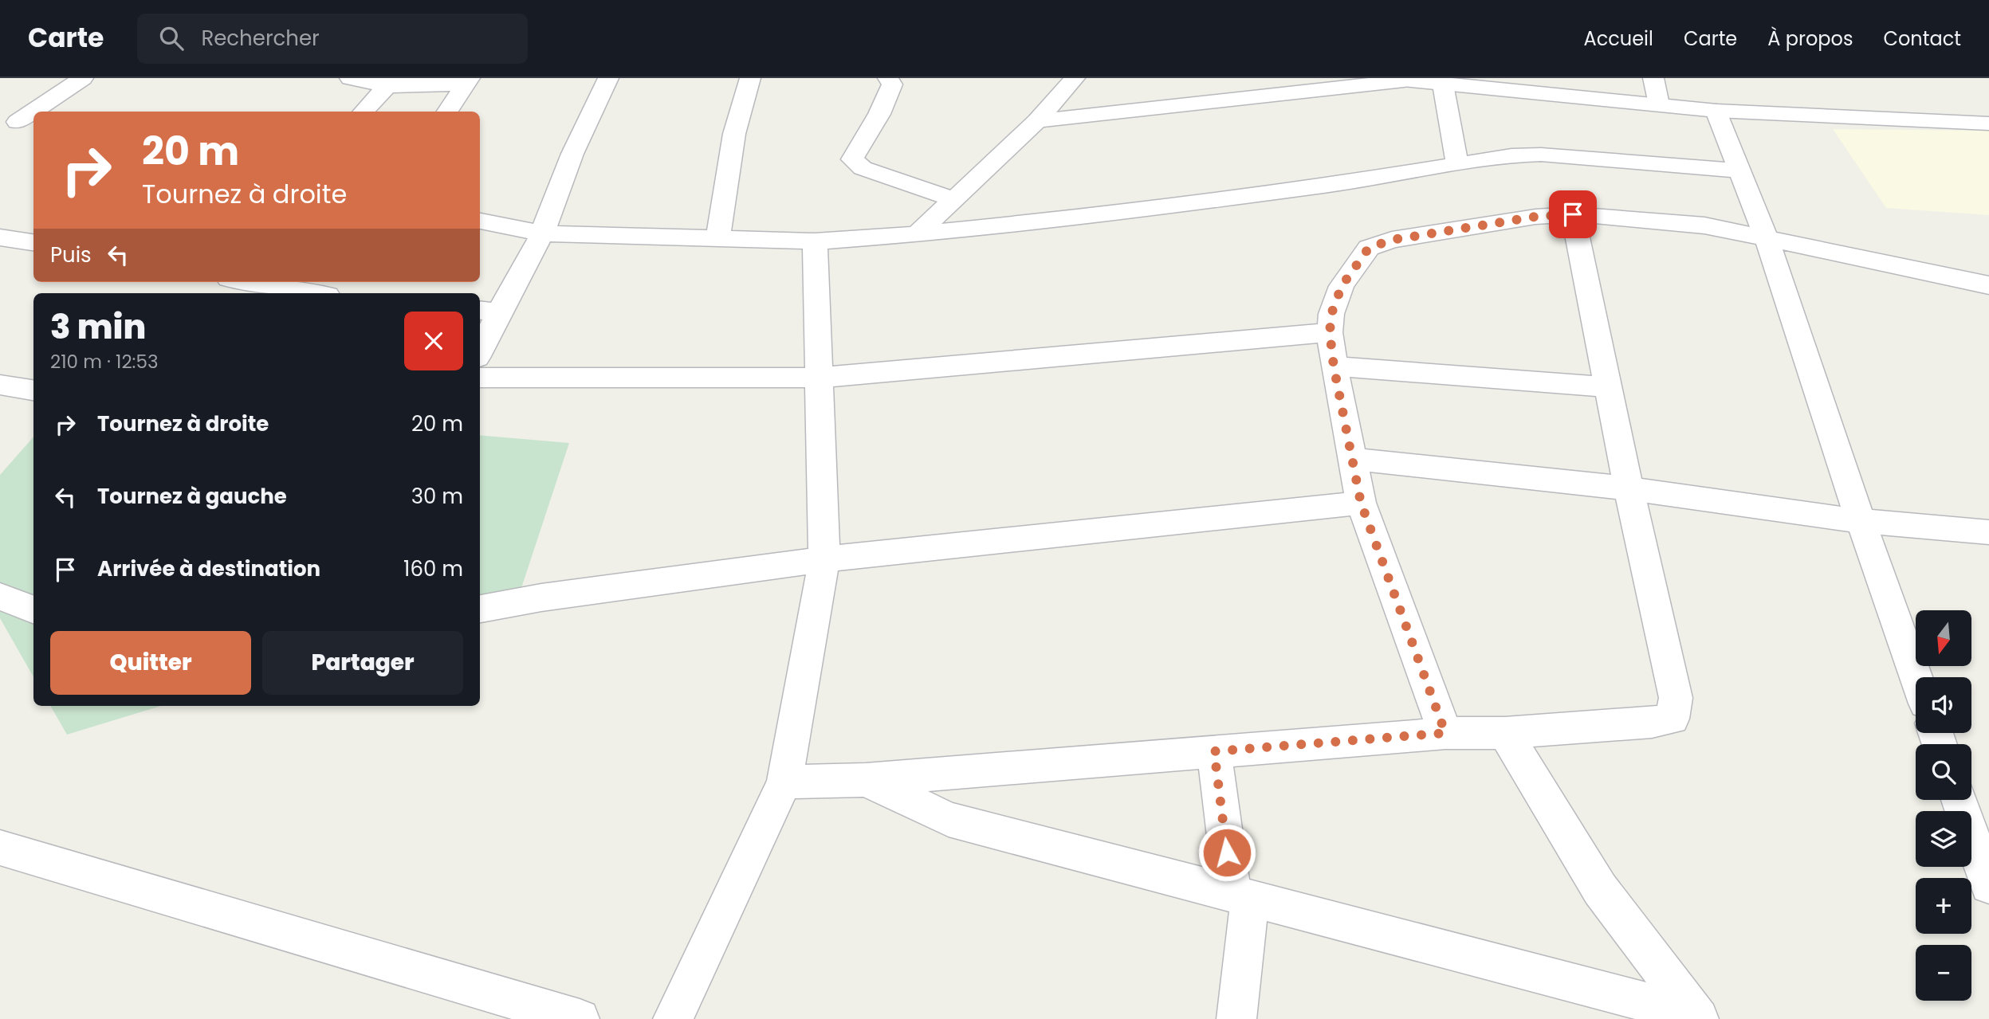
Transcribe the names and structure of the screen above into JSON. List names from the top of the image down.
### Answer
{
  "north": "bottom",
  "page": {
    "header": "Carte",
    "search": "Rechercher",
    "nav": [
      "Accueil",
      "Carte",
      "À propos",
      "Contact"
    ],
    "turn": ["20 m", "Tournez à droite"],
    "then": "Puis",
    "heading": ["3 min", "210 m · 12:53"],
    "list": [
      {
        "name": "Tournez à droite",
        "value": "20 m"
      },
      {
        "name": "Tournez à gauche",
        "value": "30 m"
      },
      {
        "name": "Arrivée à destination",
        "value": "160 m"
      }
    ],
    "map_buttons": ["+", "−"],
    "buttons": ["Quitter", "Partager"]
  }
}
